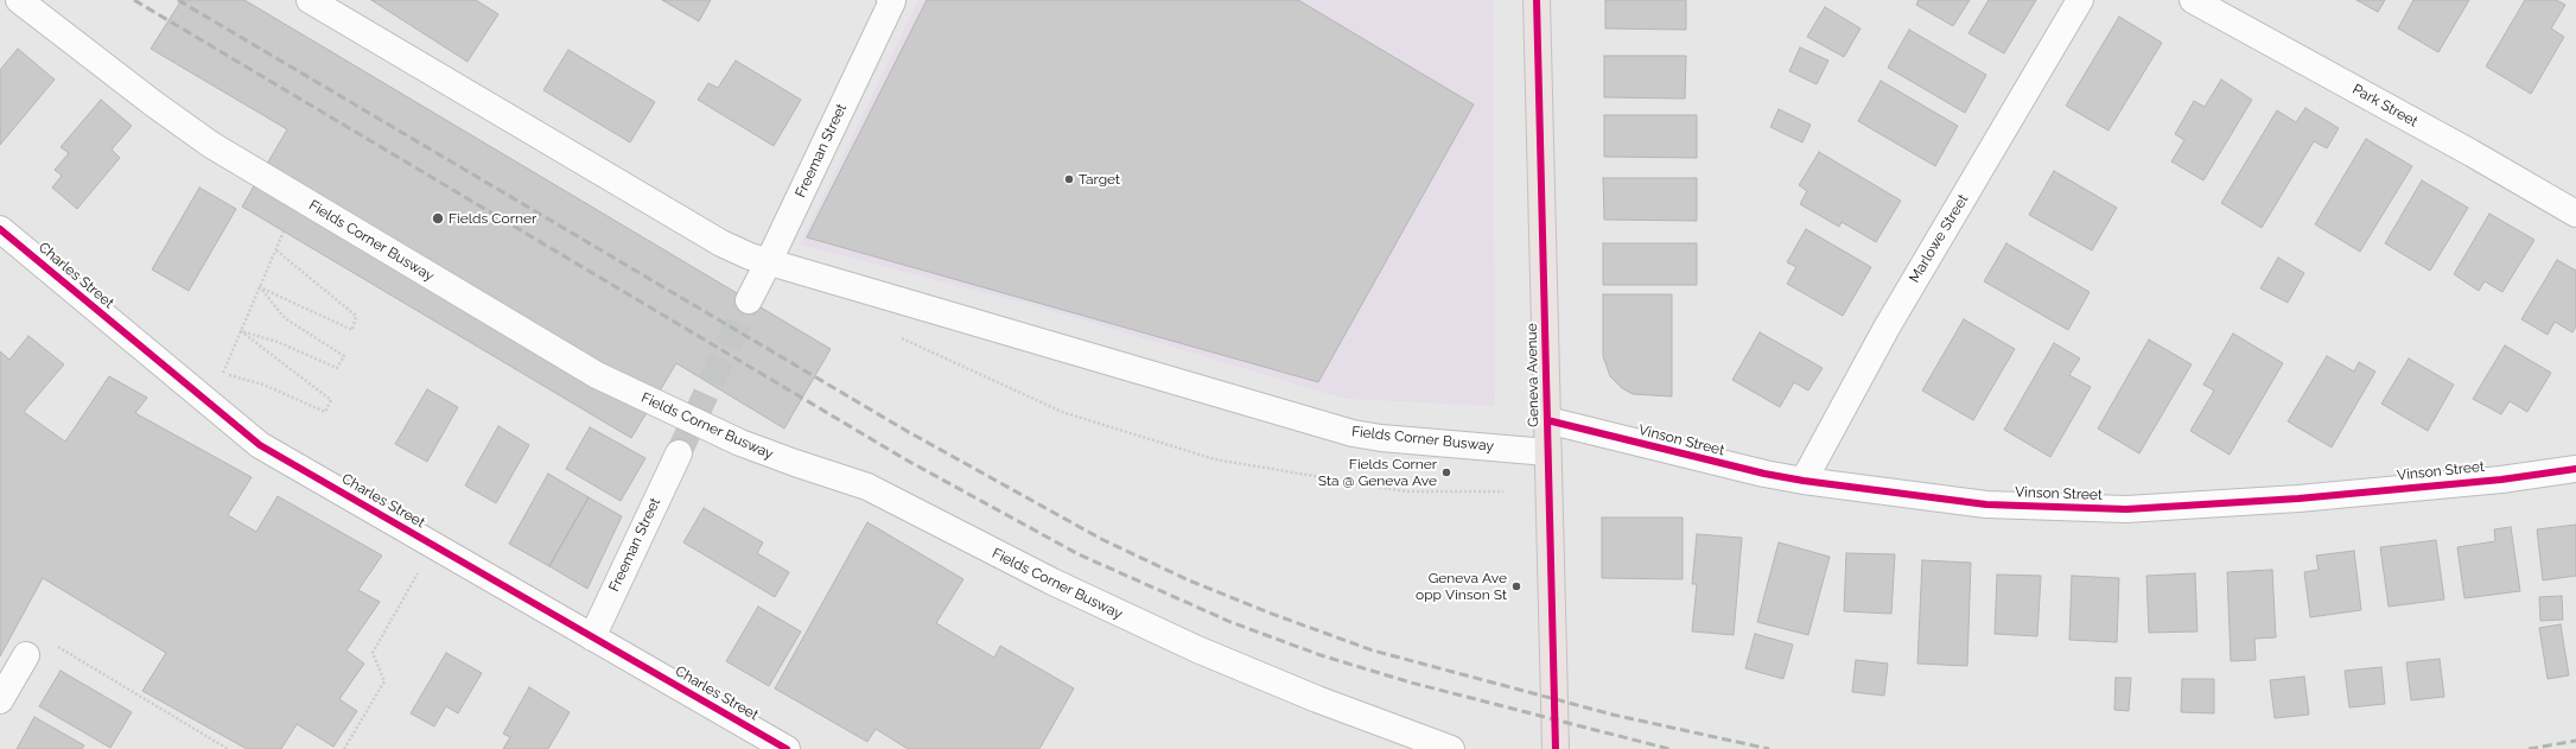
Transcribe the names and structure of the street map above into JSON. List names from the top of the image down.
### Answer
{
  "streets": {
    "main road": ["Geneva Avenue"],
    "street": [
      "Park Street",
      "Freeman Street",
      "Marlowe Street",
      "Fields Corner Busway",
      "Charles Street",
      "Vinson Street"
    ]
  },
  "crossings": [
    ["Freeman Street", "Fields Corner Busway"],
    ["Freeman Street", "Charles Street"],
    ["Marlowe Street", "Vinson Street"],
    ["Fields Corner Busway", "Geneva Avenue"],
    ["Geneva Avenue", "Vinson Street"]
  ],
  "places": [
    "Target",
    "Fields Corner",
    "Fields Corner Sta @ Geneva Ave",
    "Geneva Ave opp Vinson St"
  ]
}
